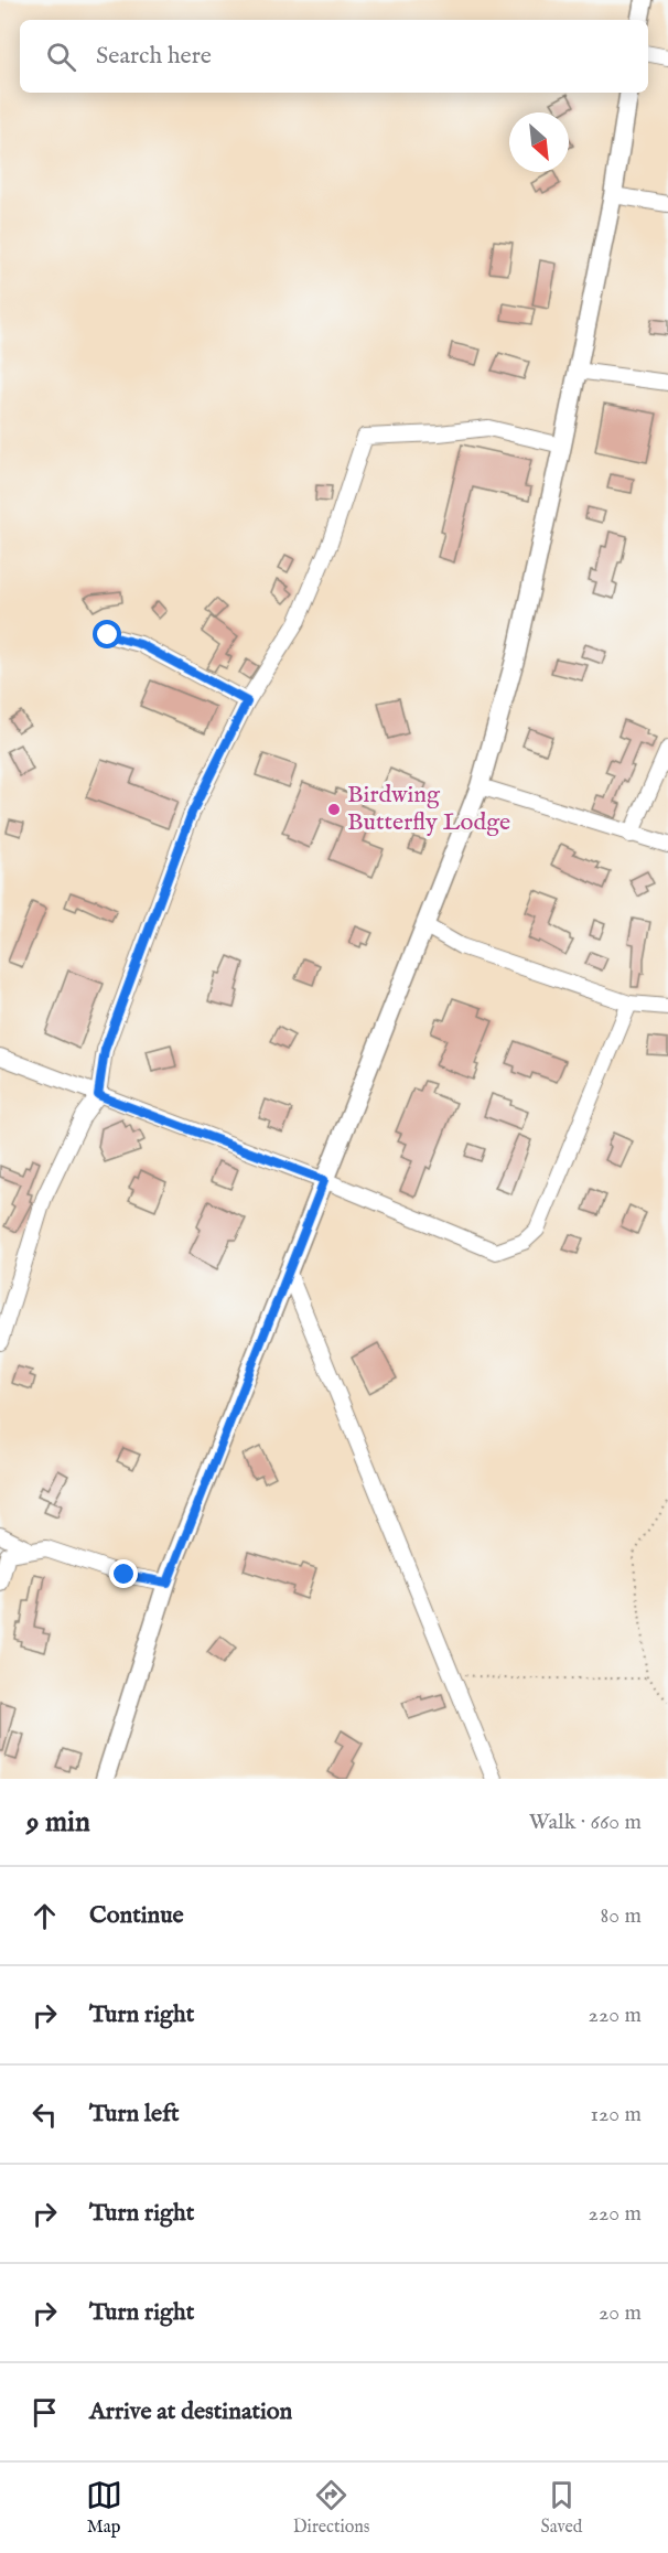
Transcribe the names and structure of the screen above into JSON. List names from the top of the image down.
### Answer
{
  "places": ["Birdwing Butterfly Lodge"],
  "north": "bottom right",
  "page": {
    "search": "Search here",
    "heading": ["9 min", "Walk · 660 m"],
    "list": [
      ["Continue", "80 m"],
      ["Turn right", "220 m"],
      ["Turn left", "120 m"],
      ["Turn right", "220 m"],
      ["Turn right", "20 m"],
      "Arrive at destination"
    ],
    "nav": ["Map", "Directions", "Saved"]
  }
}
